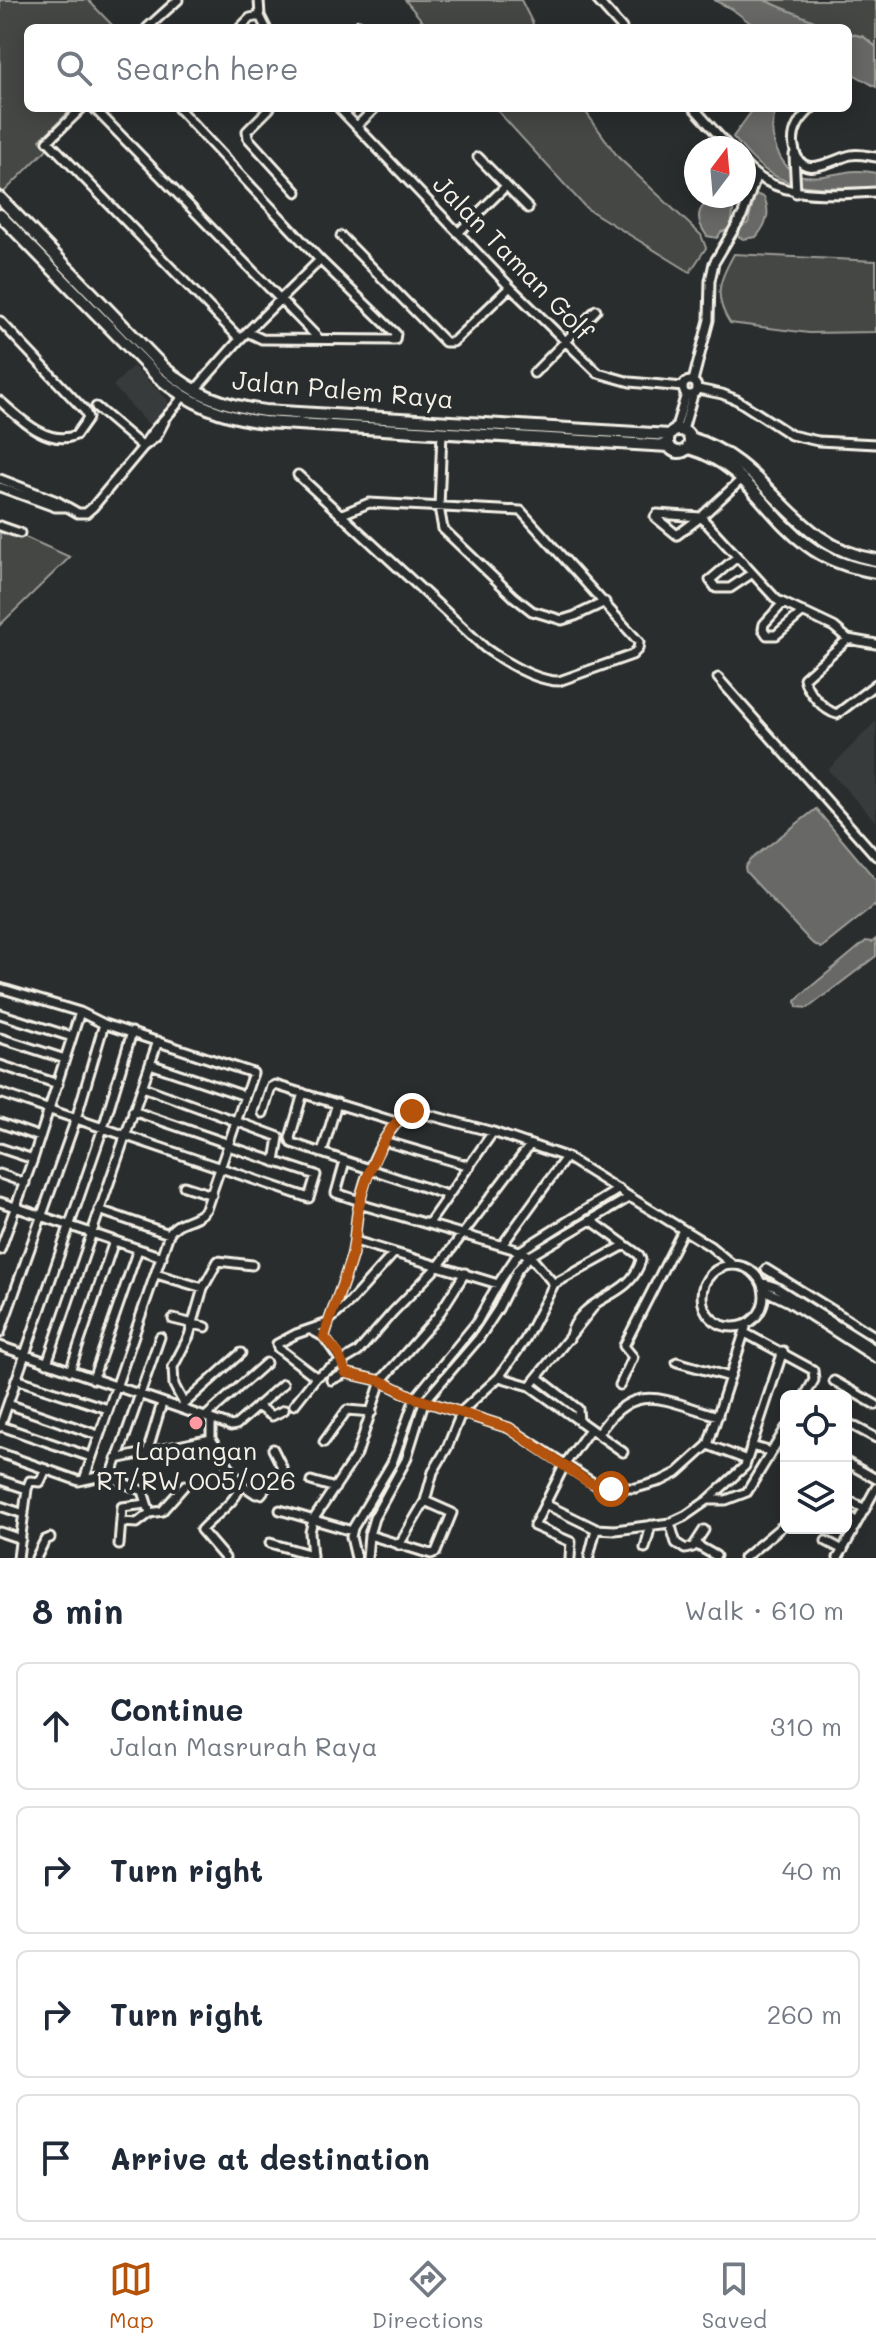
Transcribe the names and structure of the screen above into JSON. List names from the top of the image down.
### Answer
{
  "streets": {
    "street": ["Jalan Taman Golf", "Jalan Palem Raya"]
  },
  "places": ["Lapangan RT/RW 005/026"],
  "north": "top",
  "page": {
    "search": "Search here",
    "heading": ["8 min", "Walk · 610 m"],
    "list": [
      ["Continue", "Jalan Masrurah Raya", "310 m"],
      ["Turn right", "40 m"],
      ["Turn right", "260 m"],
      "Arrive at destination"
    ],
    "nav": ["Map", "Directions", "Saved"]
  }
}
